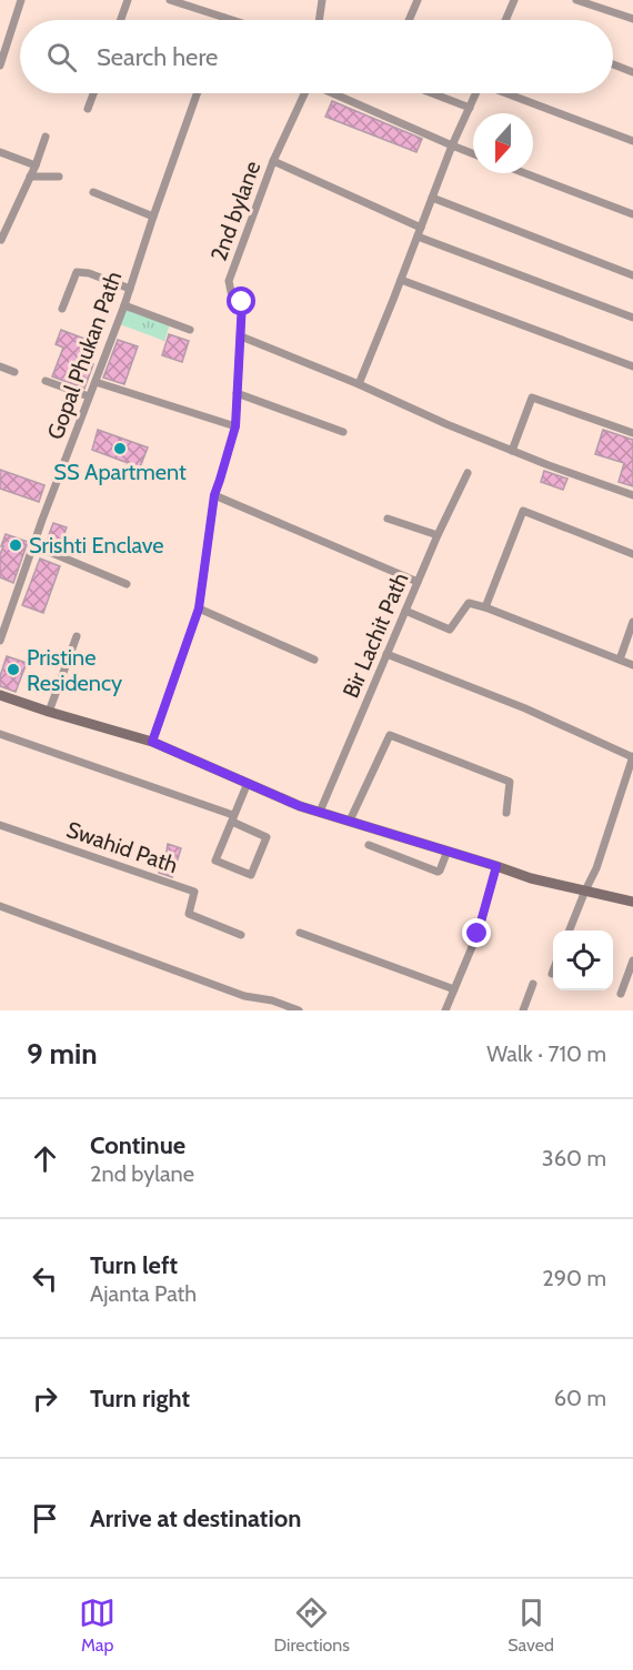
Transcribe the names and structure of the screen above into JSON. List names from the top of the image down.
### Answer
{
  "streets": {
    "street": [
      "2nd bylane",
      "Gopal Phukan Path",
      "Bir Lachit Path",
      "Swahid Path"
    ]
  },
  "places": ["SS Apartment", "Srishti Enclave", "Pristine Residency"],
  "north": "bottom",
  "page": {
    "search": "Search here",
    "heading": ["9 min", "Walk · 710 m"],
    "list": [
      ["Continue", "2nd bylane", "360 m"],
      ["Turn left", "Ajanta Path", "290 m"],
      ["Turn right", "60 m"],
      "Arrive at destination"
    ],
    "nav": ["Map", "Directions", "Saved"]
  }
}
